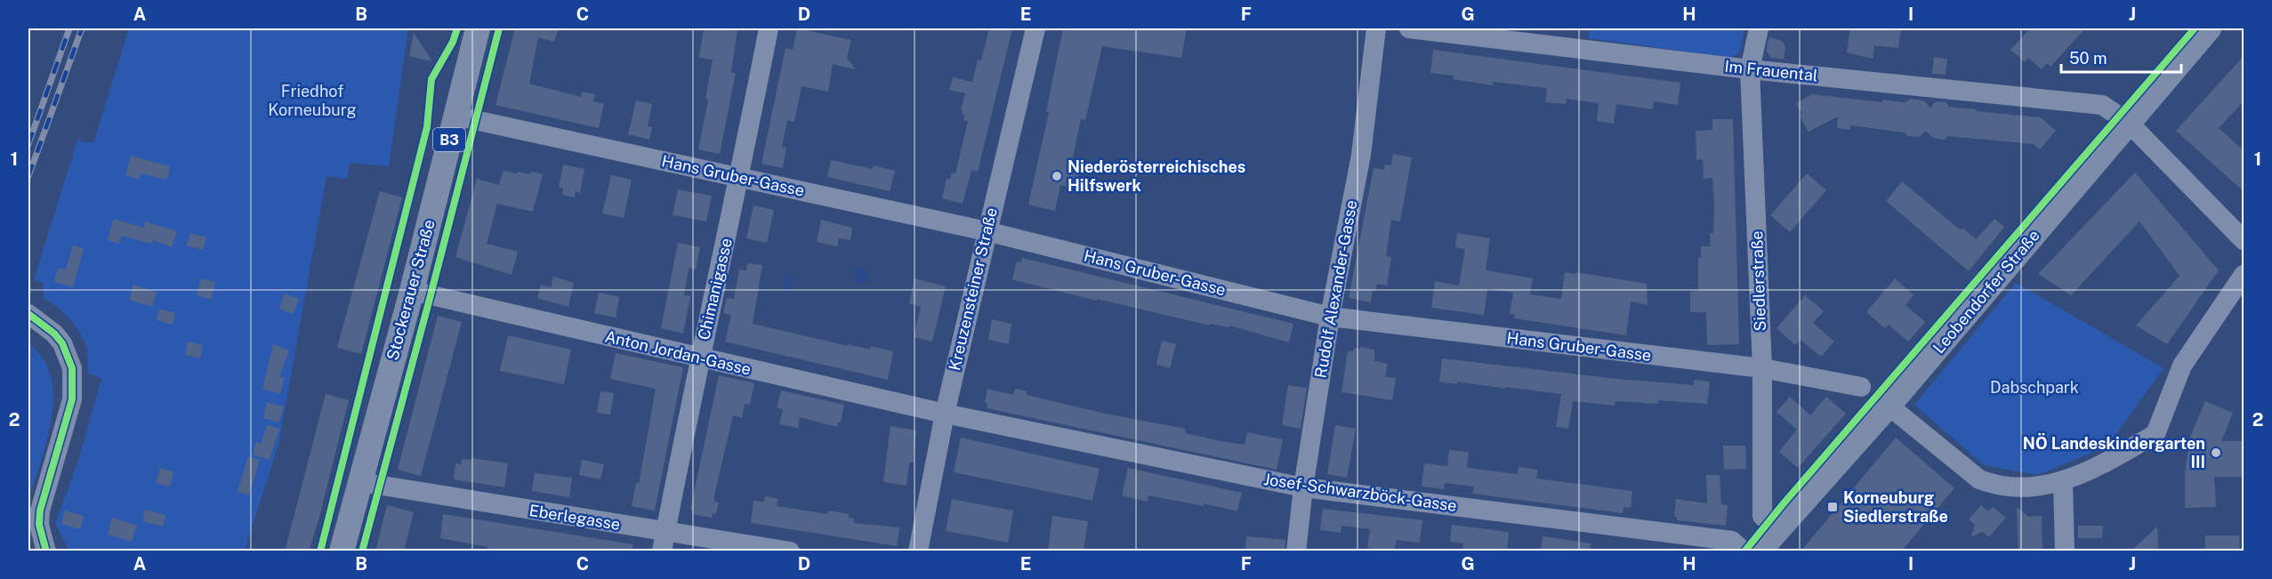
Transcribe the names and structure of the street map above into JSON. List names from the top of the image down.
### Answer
{
  "streets": {
    "main road": ["B3", "Stockerauer Straße", "Leobendorfer Straße"],
    "street": [
      "Im Frauental",
      "Hans Gruber-Gasse",
      "Siedlerstraße",
      "Chimanigasse",
      "Kreuzensteiner Straße",
      "Rudolf Alexander-Gasse",
      "Anton Jordan-Gasse",
      "Josef-Schwarzböck-Gasse",
      "Eberlegasse"
    ]
  },
  "crossings": [
    ["Im Frauental", "Siedlerstraße"],
    ["Im Frauental", "Leobendorfer Straße"],
    ["Hans Gruber-Gasse", "Siedlerstraße"],
    ["Hans Gruber-Gasse", "Chimanigasse"],
    ["Hans Gruber-Gasse", "Kreuzensteiner Straße"],
    ["Hans Gruber-Gasse", "Rudolf Alexander-Gasse"],
    ["Hans Gruber-Gasse", "Stockerauer Straße"],
    ["Siedlerstraße", "Leobendorfer Straße"],
    ["Chimanigasse", "Anton Jordan-Gasse"],
    ["Chimanigasse", "Eberlegasse"],
    ["Kreuzensteiner Straße", "Anton Jordan-Gasse"],
    ["Kreuzensteiner Straße", "Josef-Schwarzböck-Gasse"],
    ["Rudolf Alexander-Gasse", "Josef-Schwarzböck-Gasse"],
    ["Stockerauer Straße", "Anton Jordan-Gasse"],
    ["Stockerauer Straße", "Eberlegasse"],
    ["Anton Jordan-Gasse", "Josef-Schwarzböck-Gasse"]
  ],
  "parks": ["Friedhof Korneuburg", "Dabschpark"],
  "places": {
    "other": ["Niederösterreichisches Hilfswerk", "NÖ Landeskindergarten III"],
    "transit": ["Korneuburg Siedlerstraße"]
  },
  "scale_bar": "50 m",
  "grid": {
    "columns": [
      "A",
      "B",
      "C",
      "D",
      "E",
      "F",
      "G",
      "H",
      "I",
      "J"
    ],
    "rows": ["1", "2"]
  }
}
